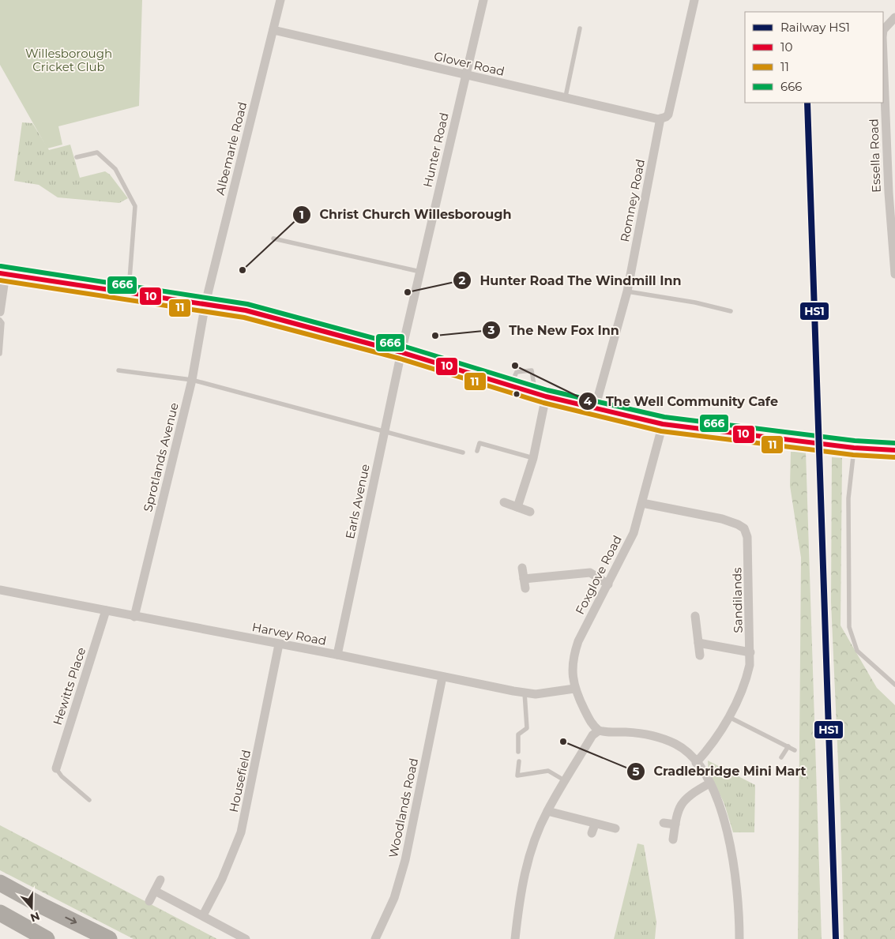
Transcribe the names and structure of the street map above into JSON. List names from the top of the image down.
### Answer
{
  "streets": {
    "street": [
      "Glover Road",
      "Albemarle Road",
      "Hunter Road",
      "Essella Road",
      "Romney Road",
      "Sprotlands Avenue",
      "Earls Avenue",
      "Foxglove Road",
      "Sandilands",
      "Harvey Road",
      "Hewitts Place",
      "Housefield",
      "Woodlands Road"
    ]
  },
  "crossings": [
    ["Glover Road", "Albemarle Road"],
    ["Glover Road", "Hunter Road"],
    ["Glover Road", "Romney Road"],
    ["Albemarle Road", "Sprotlands Avenue"],
    ["Hunter Road", "Earls Avenue"],
    ["Sprotlands Avenue", "Harvey Road"],
    ["Earls Avenue", "Harvey Road"],
    ["Foxglove Road", "Sandilands"],
    ["Foxglove Road", "Harvey Road"],
    ["Harvey Road", "Hewitts Place"],
    ["Harvey Road", "Housefield"],
    ["Harvey Road", "Woodlands Road"]
  ],
  "parks": ["Willesborough Cricket Club"],
  "places": [
    "Christ Church Willesborough",
    "Hunter Road The Windmill Inn",
    "The New Fox Inn",
    "The Well Community Cafe",
    "Cradlebridge Mini Mart"
  ],
  "lines": [
    "rail line HS1",
    "transit line 666",
    "transit line 10",
    "transit line 11"
  ],
  "legend": [
    "Railway HS1",
    "10",
    "11",
    "666"
  ],
  "north": "bottom"
}
